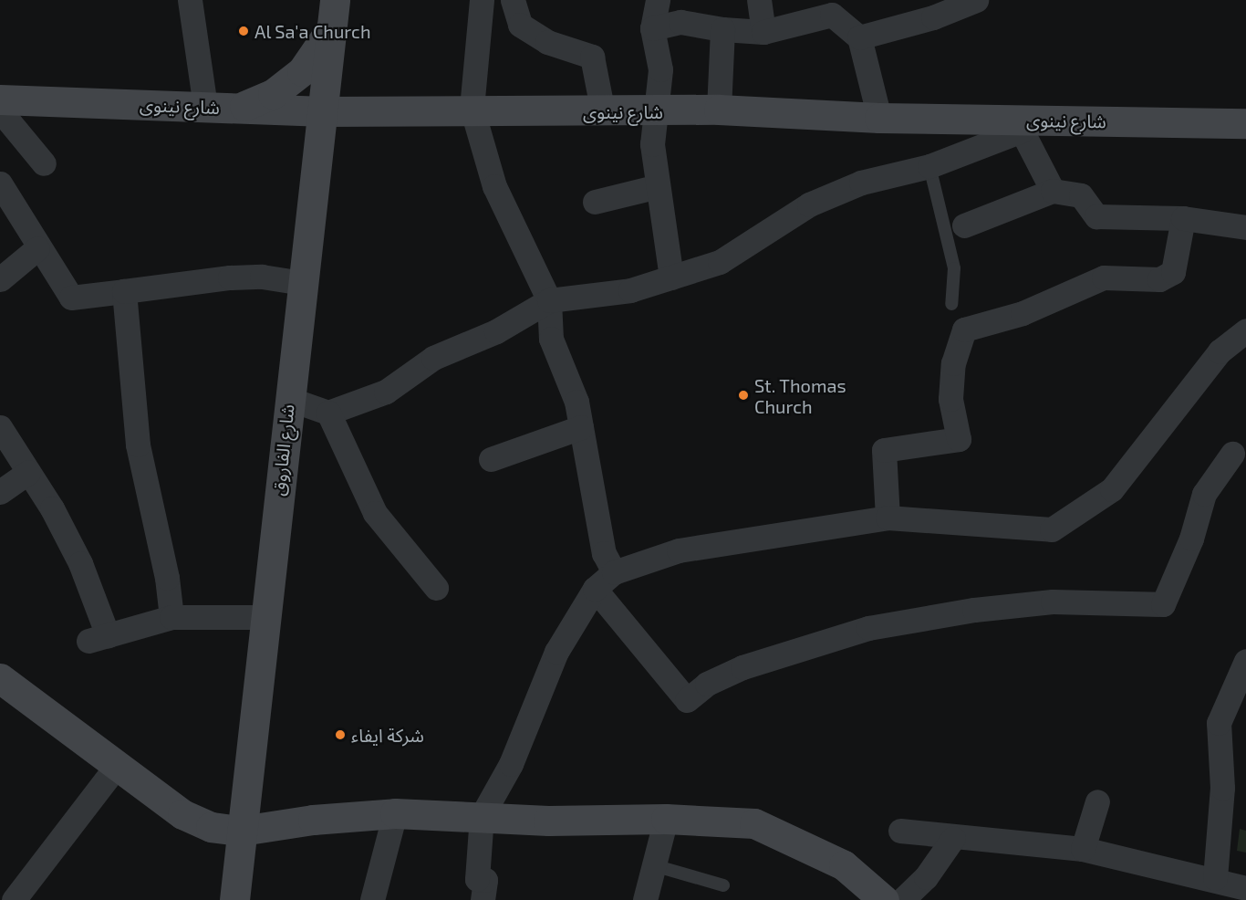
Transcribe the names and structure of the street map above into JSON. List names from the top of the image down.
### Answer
{
  "streets": {
    "main road": ["شارع نينوى", "شارع الفاروق"]
  },
  "crossings": [
    ["شارع نينوى", "شارع الفاروق"]
  ],
  "places": ["Al Sa'a Church", "St. Thomas Church", "شركة ايفاء"]
}
